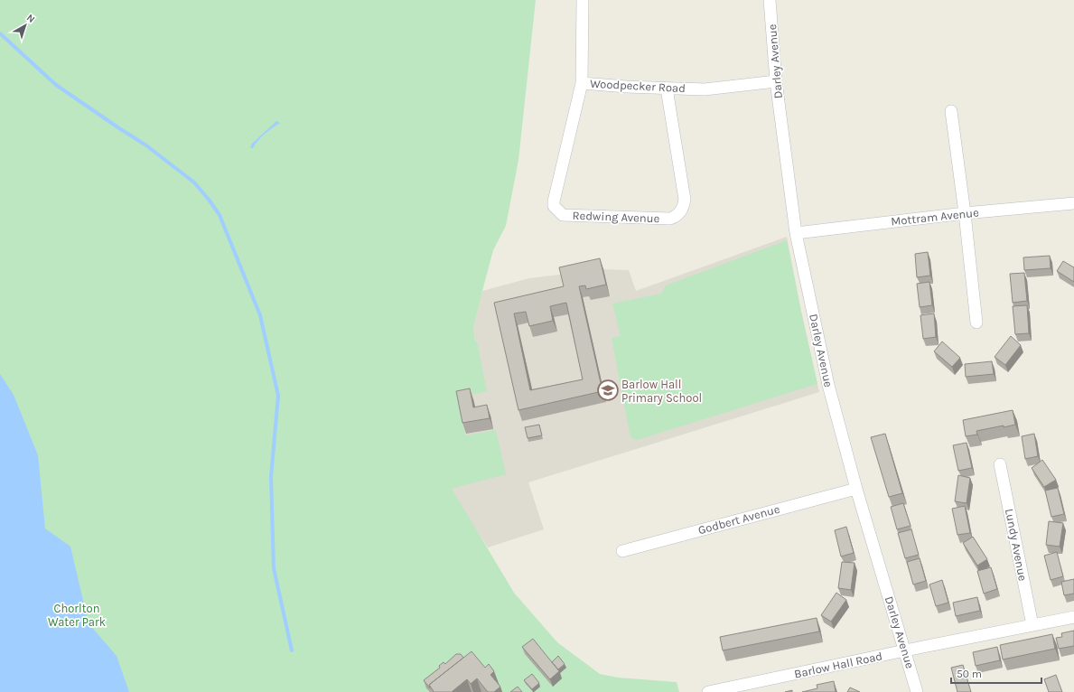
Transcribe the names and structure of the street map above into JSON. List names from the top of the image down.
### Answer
{
  "streets": {
    "street": [
      "Darley Avenue",
      "Woodpecker Road",
      "Redwing Avenue",
      "Mottram Avenue",
      "Godbert Avenue",
      "Lundy Avenue",
      "Barlow Hall Road"
    ]
  },
  "crossings": [
    ["Darley Avenue", "Woodpecker Road"],
    ["Darley Avenue", "Mottram Avenue"],
    ["Darley Avenue", "Godbert Avenue"],
    ["Darley Avenue", "Barlow Hall Road"],
    ["Woodpecker Road", "Redwing Avenue"],
    ["Lundy Avenue", "Barlow Hall Road"]
  ],
  "parks": ["Chorlton Water Park"],
  "places": {
    "school or university": ["Barlow Hall Primary School"]
  },
  "scale_bar": "50 m",
  "north": "top right"
}
